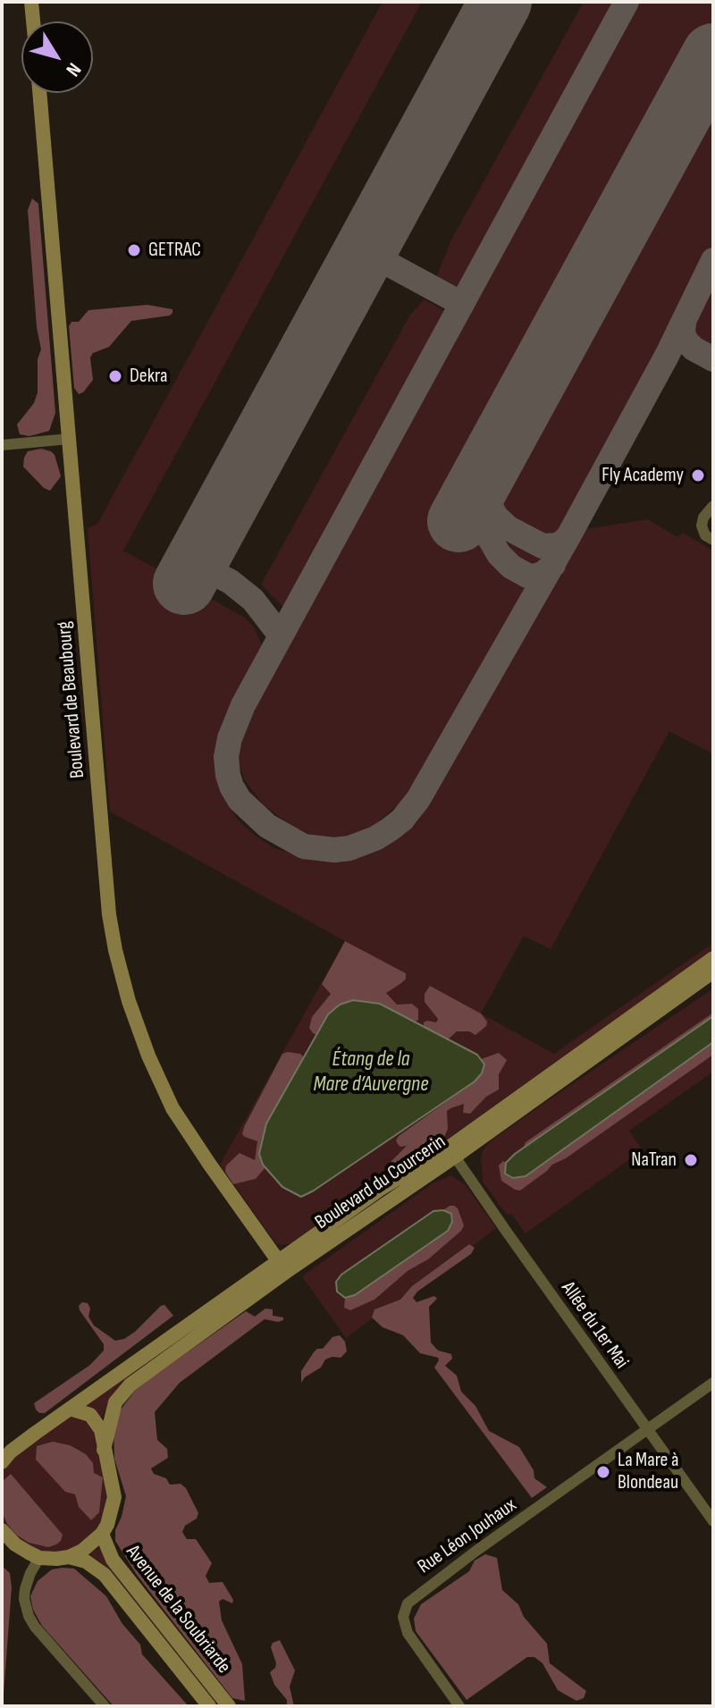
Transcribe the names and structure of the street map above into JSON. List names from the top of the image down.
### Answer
{
  "streets": {
    "main road": ["Boulevard de Beaubourg", "Boulevard du Courcerin", "Avenue de la Soubriarde"],
    "street": ["Allée du 1er Mai", "Rue Léon Jouhaux"]
  },
  "crossings": [
    ["Boulevard de Beaubourg", "Boulevard du Courcerin"],
    ["Boulevard du Courcerin", "Allée du 1er Mai"],
    ["Allée du 1er Mai", "Rue Léon Jouhaux"]
  ],
  "water": ["Étang de la Mare d’Auvergne"],
  "places": [
    "GETRAC",
    "Dekra",
    "Fly Academy",
    "NaTran",
    "La Mare à Blondeau"
  ],
  "north": "bottom right"
}
